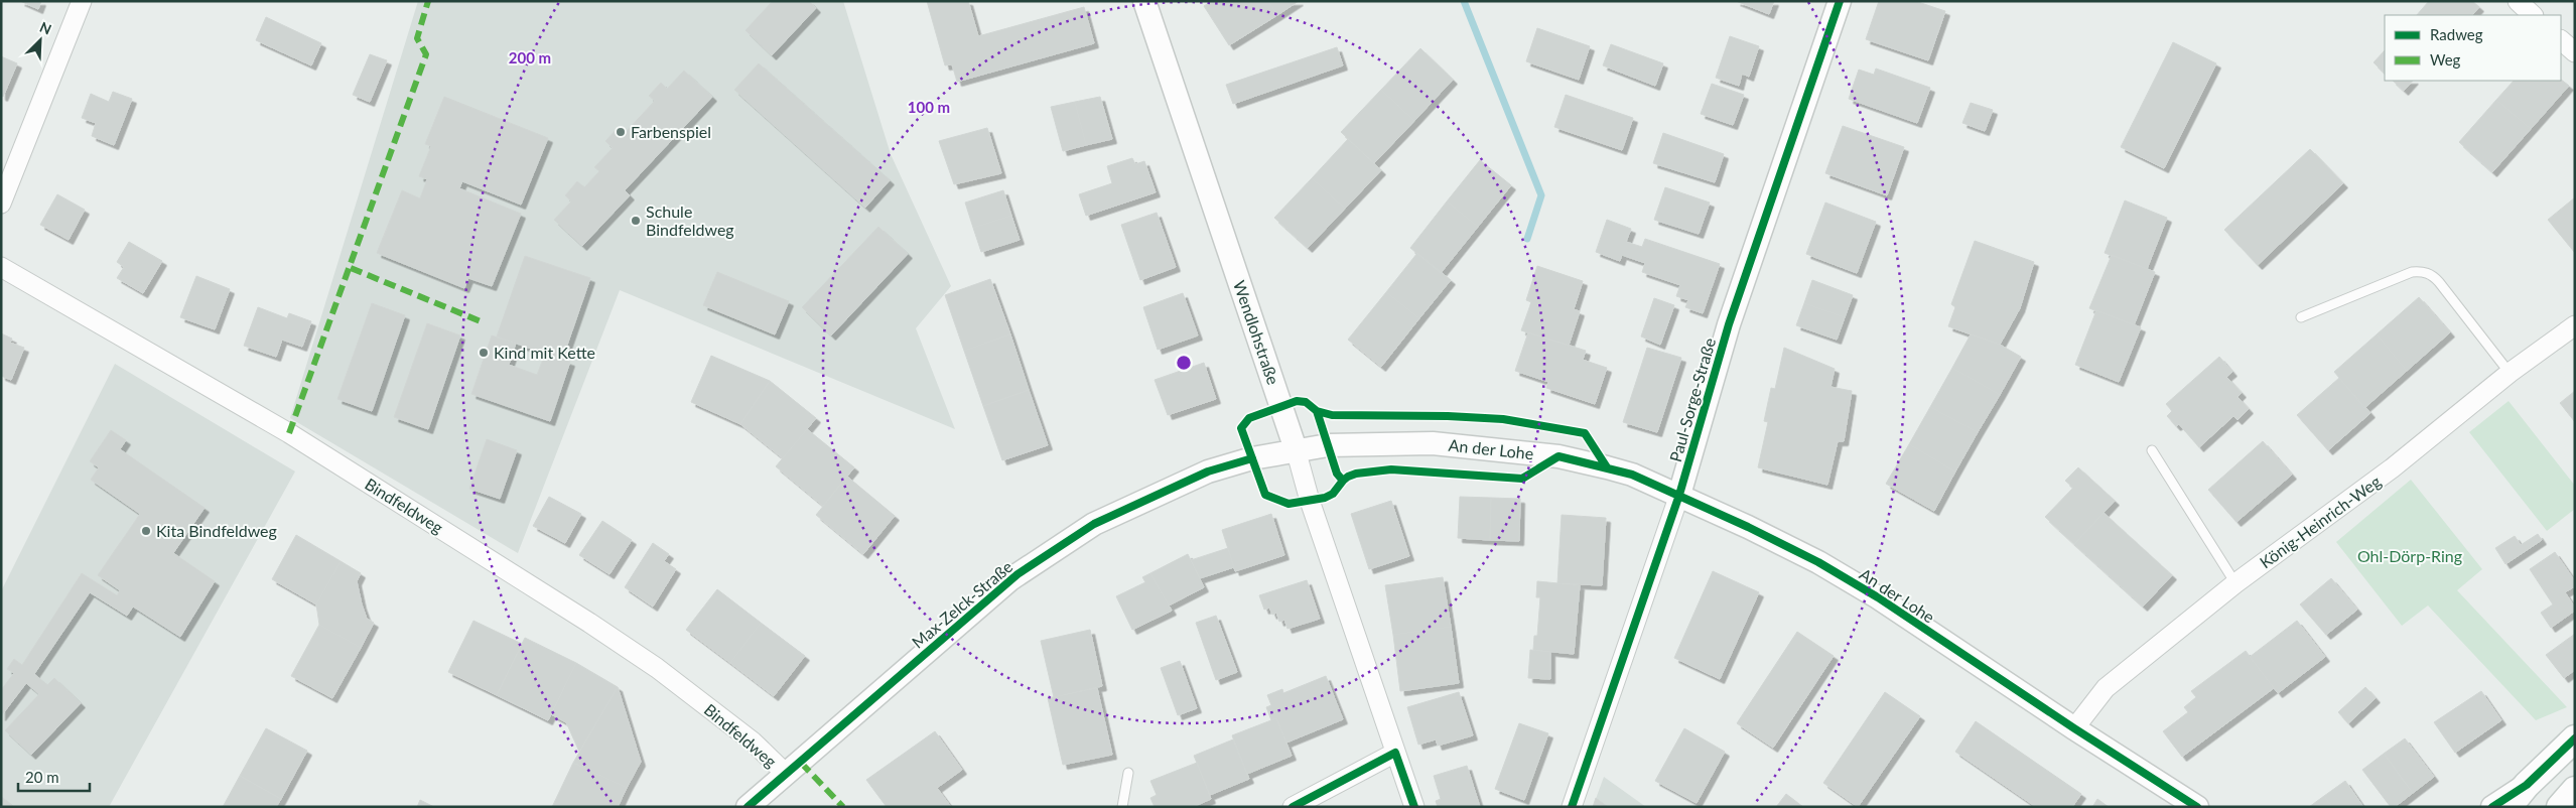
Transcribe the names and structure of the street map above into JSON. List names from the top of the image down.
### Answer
{
  "streets": {
    "street": [
      "Wendlohstraße",
      "Paul-Sorge-Straße",
      "An der Lohe",
      "Bindfeldweg",
      "König-Heinrich-Weg",
      "Max-Zelck-Straße"
    ]
  },
  "crossings": [
    ["Wendlohstraße", "An der Lohe"],
    ["Wendlohstraße", "Max-Zelck-Straße"],
    ["Paul-Sorge-Straße", "An der Lohe"],
    ["An der Lohe", "König-Heinrich-Weg"],
    ["An der Lohe", "Max-Zelck-Straße"],
    ["Bindfeldweg", "Max-Zelck-Straße"]
  ],
  "parks": ["Ohl-Dörp-Ring"],
  "places": [
    "Farbenspiel",
    "Schule Bindfeldweg",
    "Kind mit Kette",
    "Kita Bindfeldweg"
  ],
  "legend": ["Radweg", "Weg"],
  "scale_bar": "20 m",
  "north": "top right",
  "rings": ["200 m", "100 m"]
}
